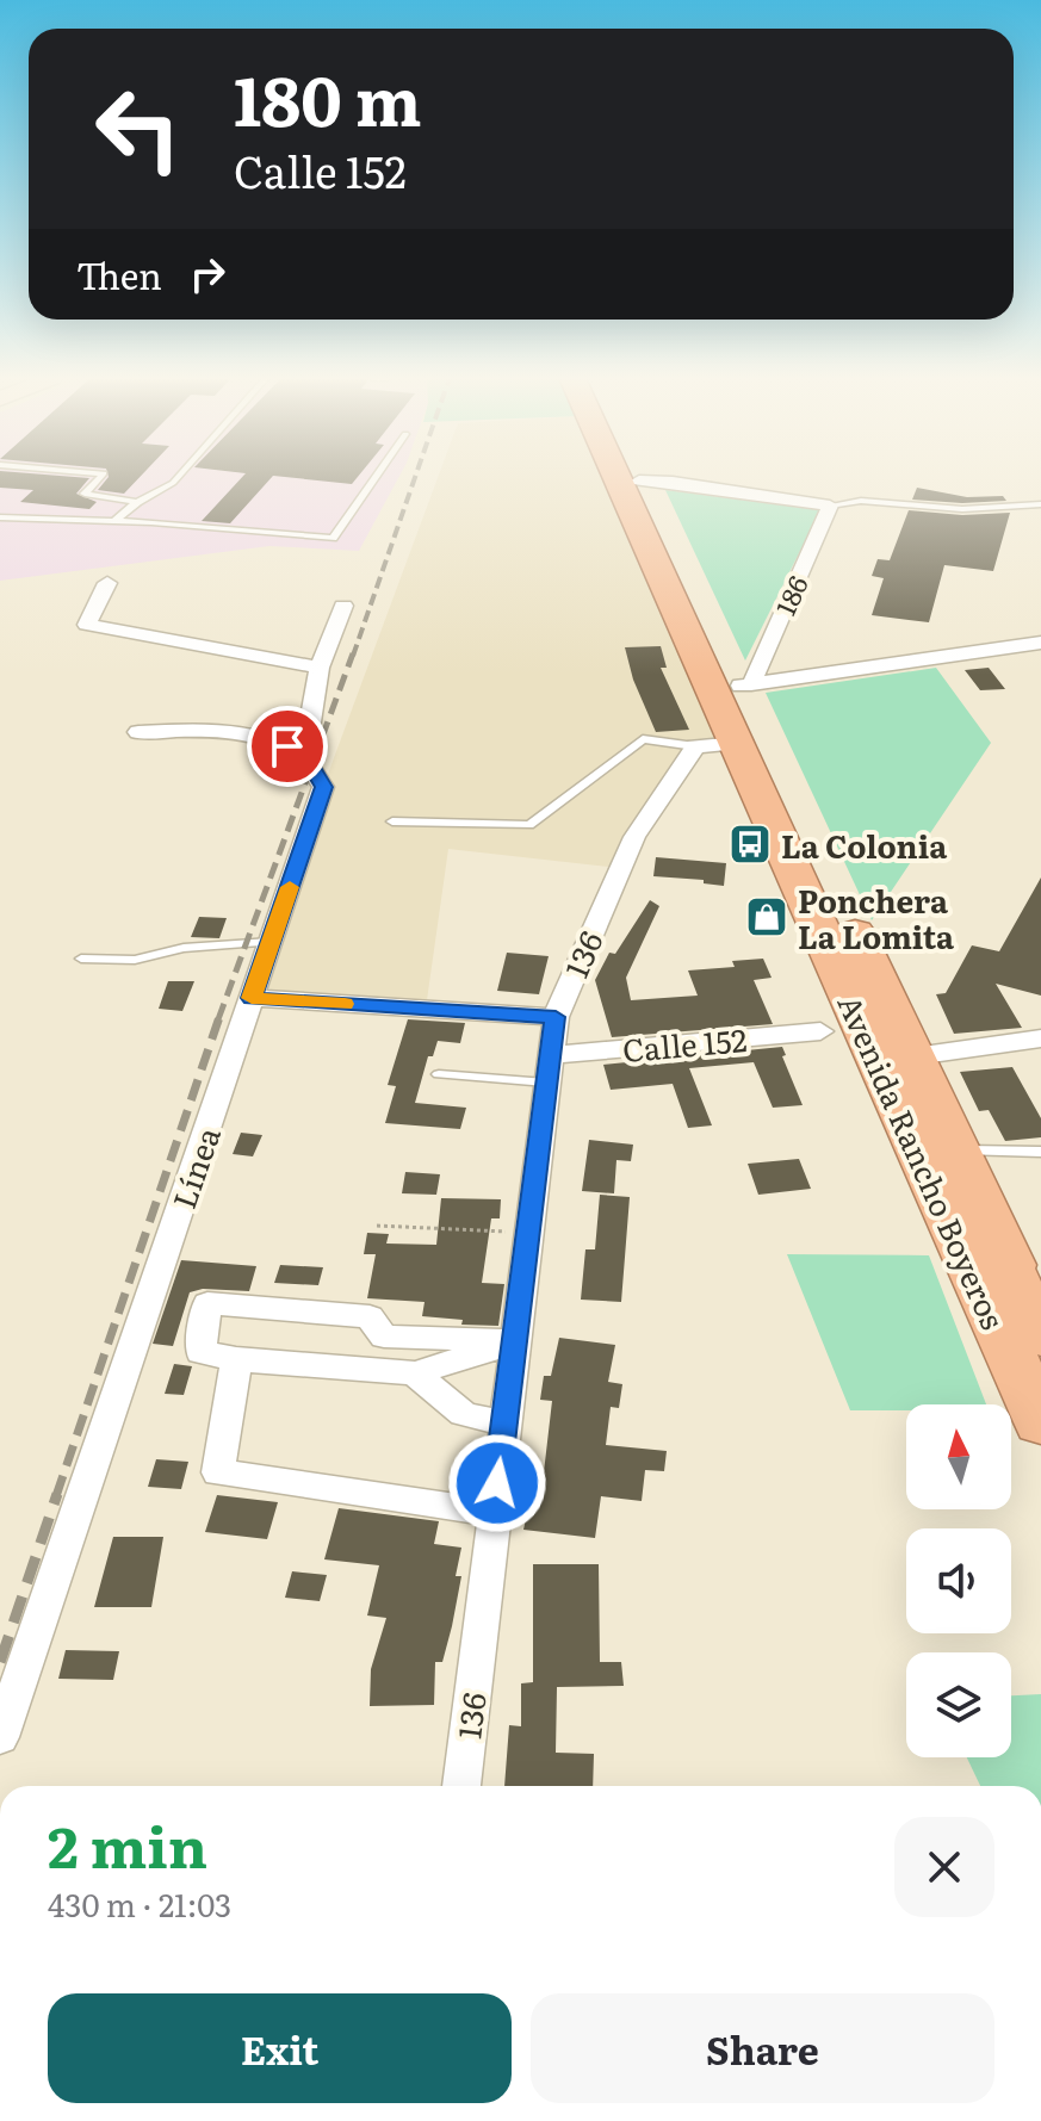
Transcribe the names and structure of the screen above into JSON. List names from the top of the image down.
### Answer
{
  "streets": {
    "highway": ["Avenida Rancho Boyeros"],
    "street": [
      "186",
      "136",
      "Calle 152",
      "Línea"
    ]
  },
  "crossings": [
    ["186", "Avenida Rancho Boyeros"],
    ["136", "Calle 152"]
  ],
  "places": {
    "bus stop": ["La Colonia"],
    "shop": ["Ponchera La Lomita"]
  },
  "north": "top",
  "page": {
    "turn": ["180 m", "Calle 152"],
    "then": "Then",
    "heading": ["2 min", "430 m · 21:03"],
    "buttons": ["Exit", "Share"]
  }
}
